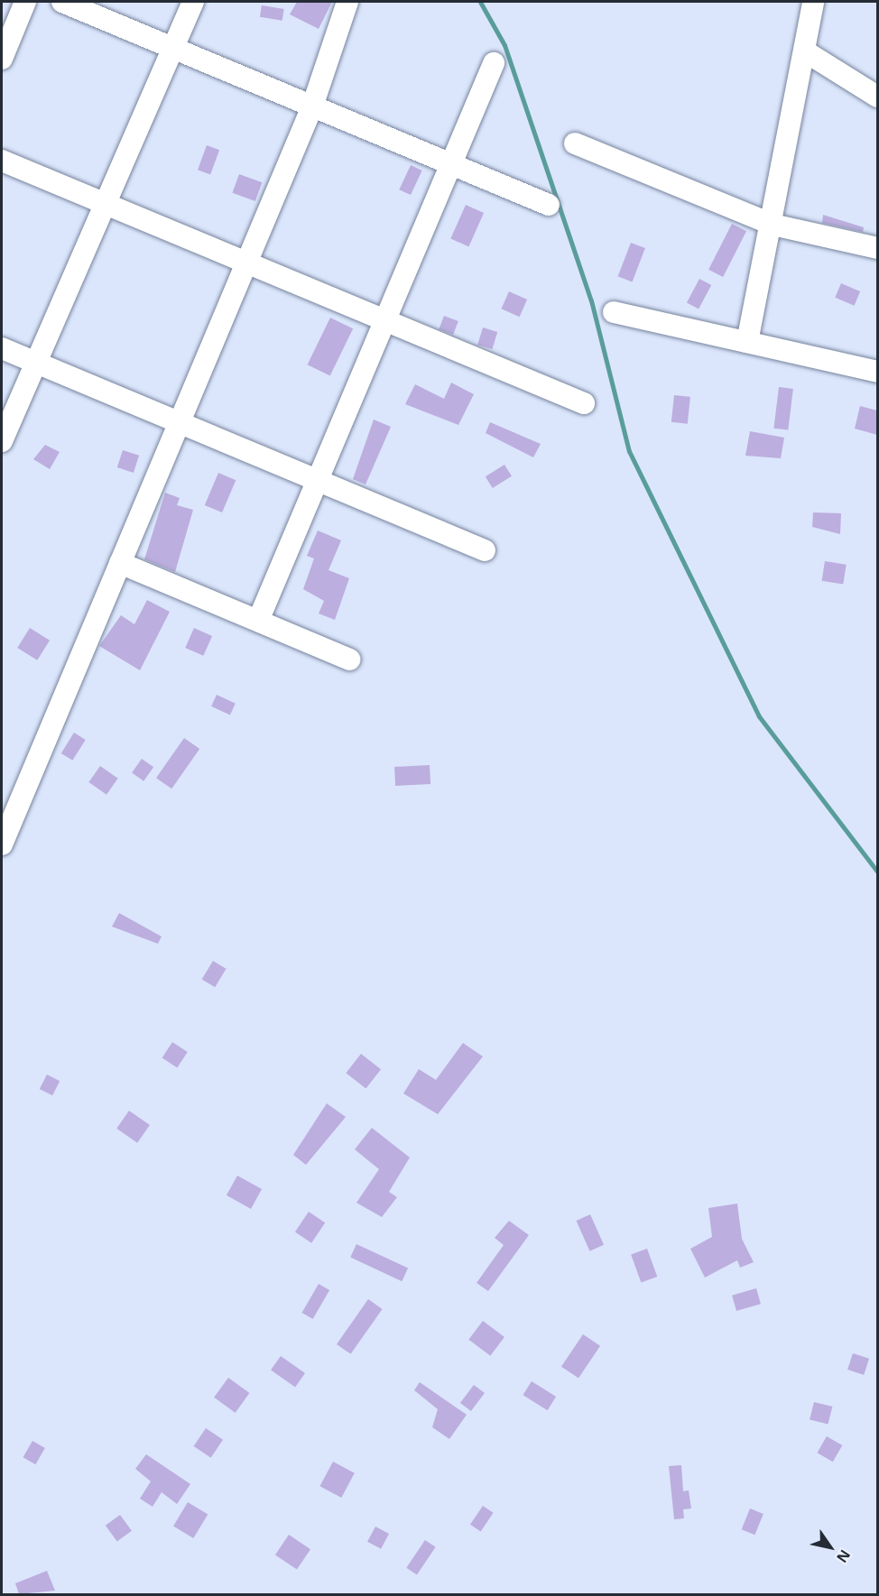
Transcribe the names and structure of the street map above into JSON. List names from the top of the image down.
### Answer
{
  "north": "bottom right"
}
